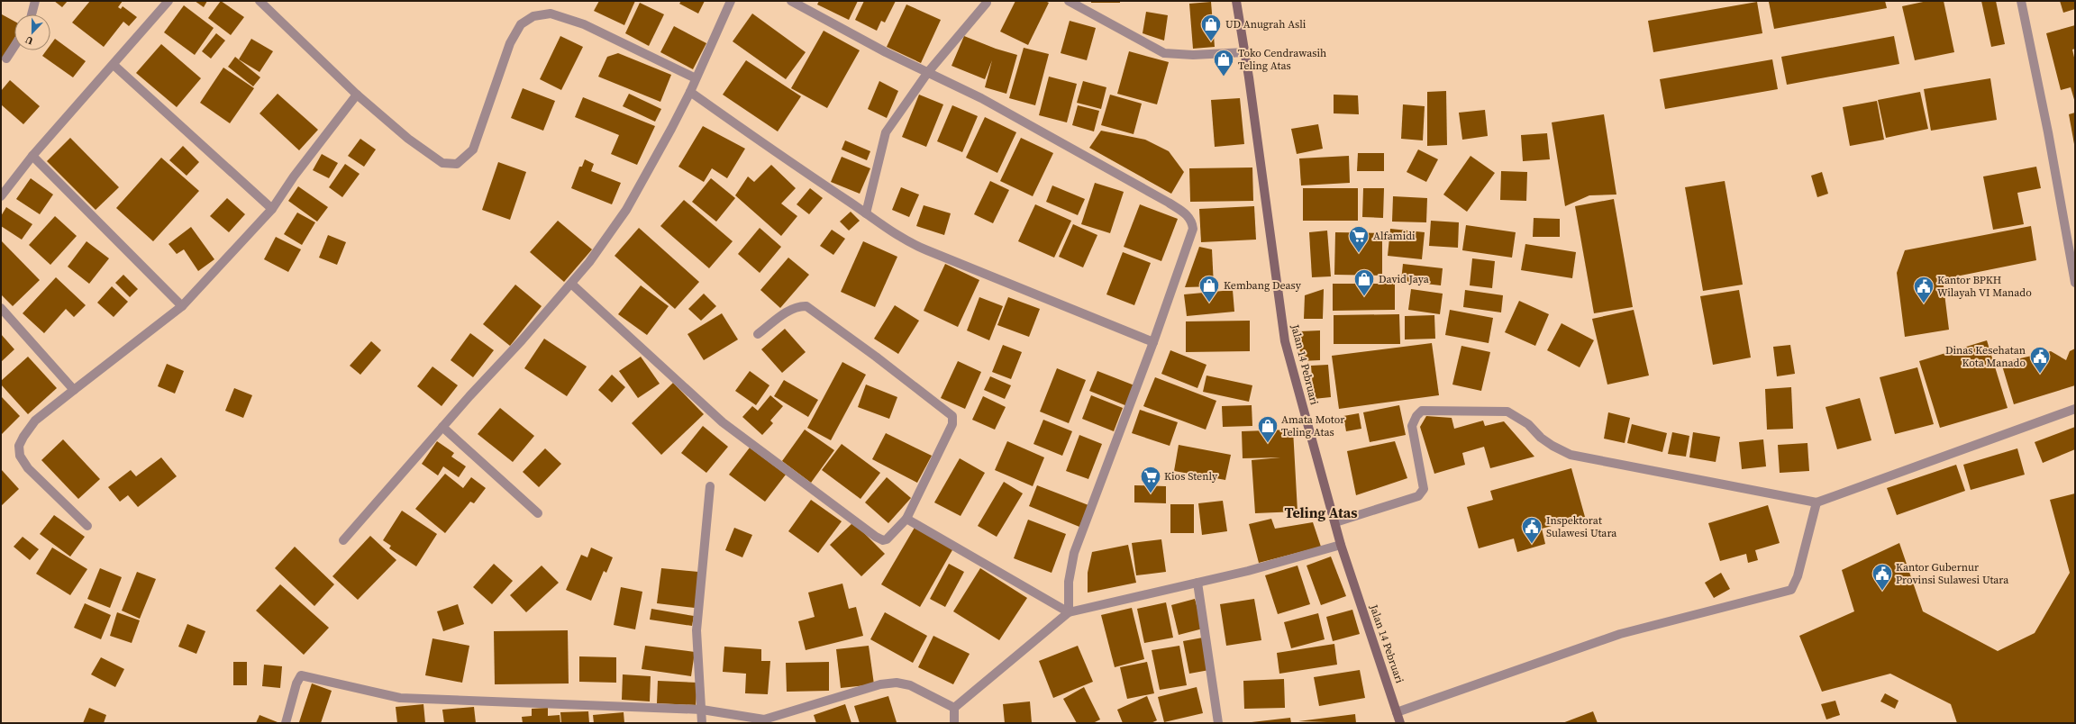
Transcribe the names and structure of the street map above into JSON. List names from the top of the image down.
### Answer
{
  "streets": {
    "main road": ["Jalan 14 Pebruari"]
  },
  "districts": ["Teling Atas"],
  "places": {
    "shop": [
      "UD Anugrah Asli",
      "Toko Cendrawasih Teling Atas",
      "David Jaya",
      "Kembang Deasy",
      "Amata Motor Teling Atas"
    ],
    "supermarket": ["Alfamidi", "Kios Stenly"],
    "public building": [
      "Kantor BPKH Wilayah VI Manado",
      "Dinas Kesehatan Kota Manado",
      "Inspektorat Sulawesi Utara",
      "Kantor Gubernur Provinsi Sulawesi Utara"
    ]
  },
  "north": "bottom"
}
